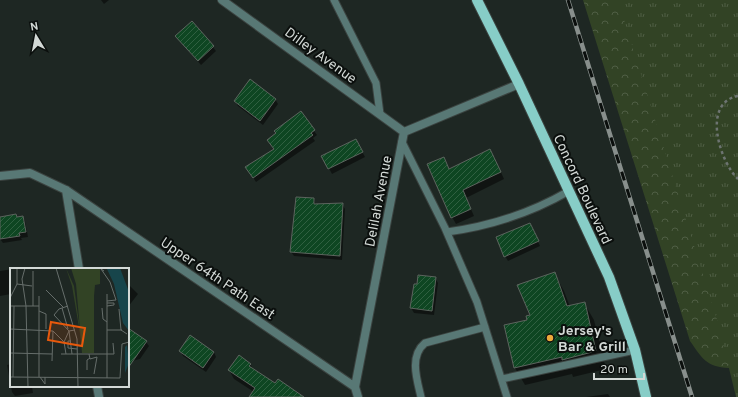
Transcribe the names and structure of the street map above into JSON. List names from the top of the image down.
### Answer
{
  "streets": {
    "main road": ["Concord Boulevard"],
    "street": ["Dilley Avenue", "Delilah Avenue", "Upper 64th Path East"]
  },
  "crossings": [
    ["Dilley Avenue", "Delilah Avenue"],
    ["Delilah Avenue", "Upper 64th Path East"]
  ],
  "places": ["Jersey's Bar & Grill"],
  "scale_bar": "20 m",
  "north": "top"
}
